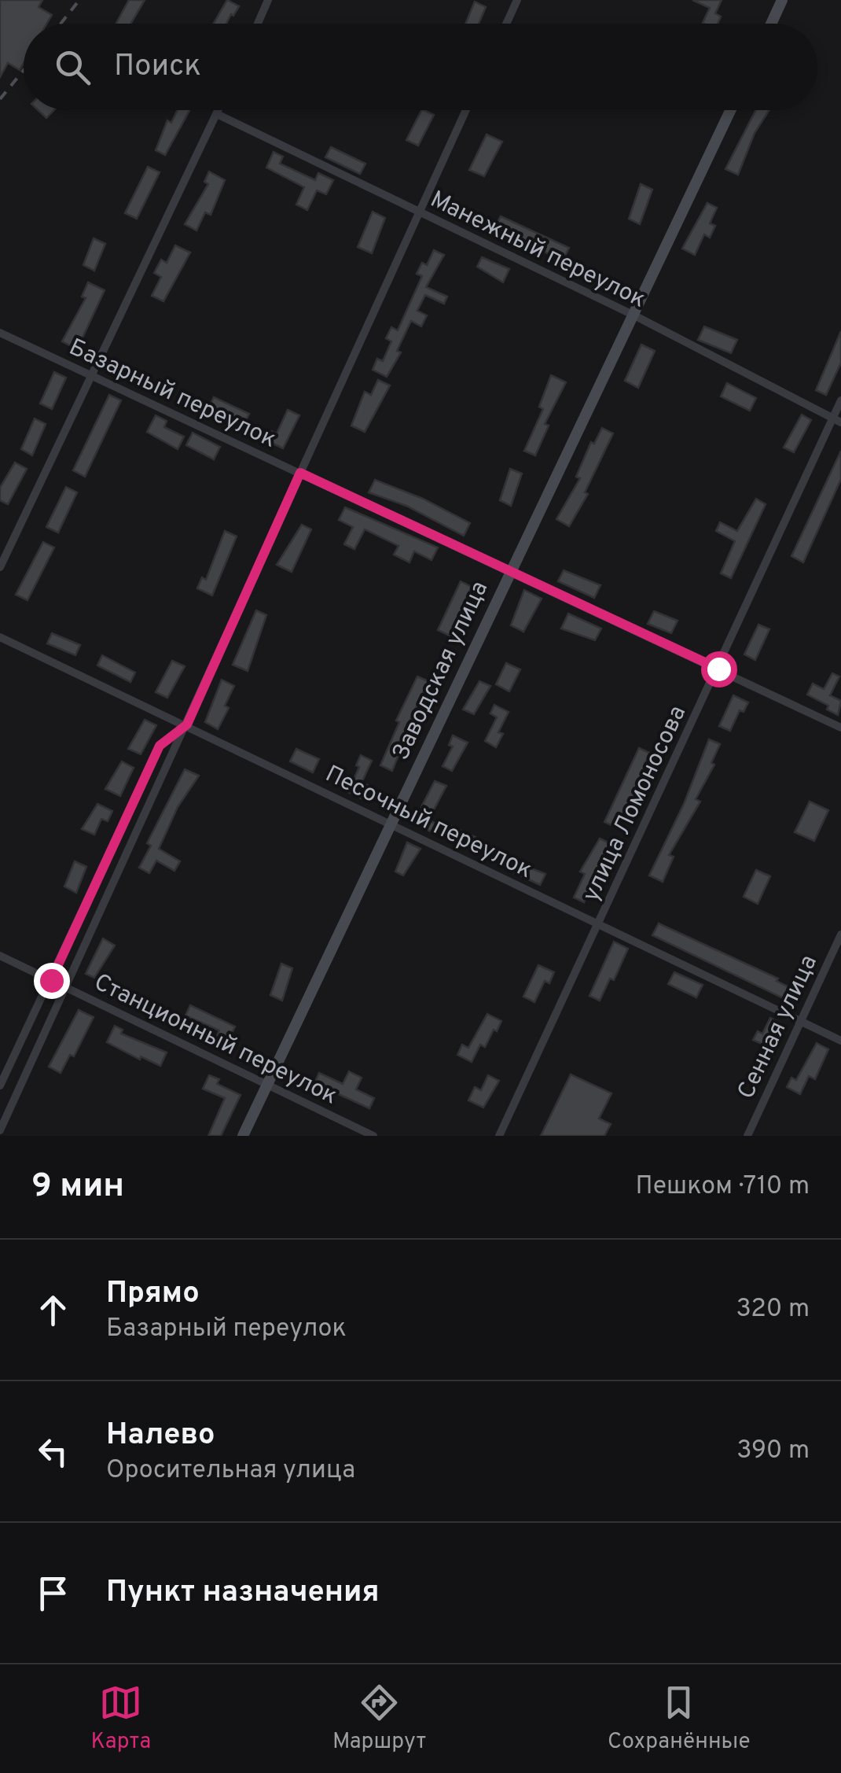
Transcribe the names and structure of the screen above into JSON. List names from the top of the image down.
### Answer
{
  "streets": {
    "main road": ["Заводская улица"],
    "street": [
      "Манежный переулок",
      "Базарный переулок",
      "улица Ломоносова",
      "Песочный переулок",
      "Сенная улица",
      "Станционный переулок"
    ]
  },
  "crossings": [
    ["Манежный переулок", "Заводская улица"],
    ["Манежный переулок", "улица Ломоносова"],
    ["Базарный переулок", "Заводская улица"],
    ["Базарный переулок", "улица Ломоносова"],
    ["Заводская улица", "Песочный переулок"],
    ["Заводская улица", "Станционный переулок"],
    ["улица Ломоносова", "Песочный переулок"],
    ["Песочный переулок", "Сенная улица"]
  ],
  "page": {
    "search": "Поиск",
    "heading": ["9 мин", "Пешком · 710 m"],
    "list": [
      ["Прямо", "Базарный переулок", "320 m"],
      ["Налево", "Оросительная улица", "390 m"],
      "Пункт назначения"
    ],
    "nav": ["Карта", "Маршрут", "Сохранённые"]
  }
}
